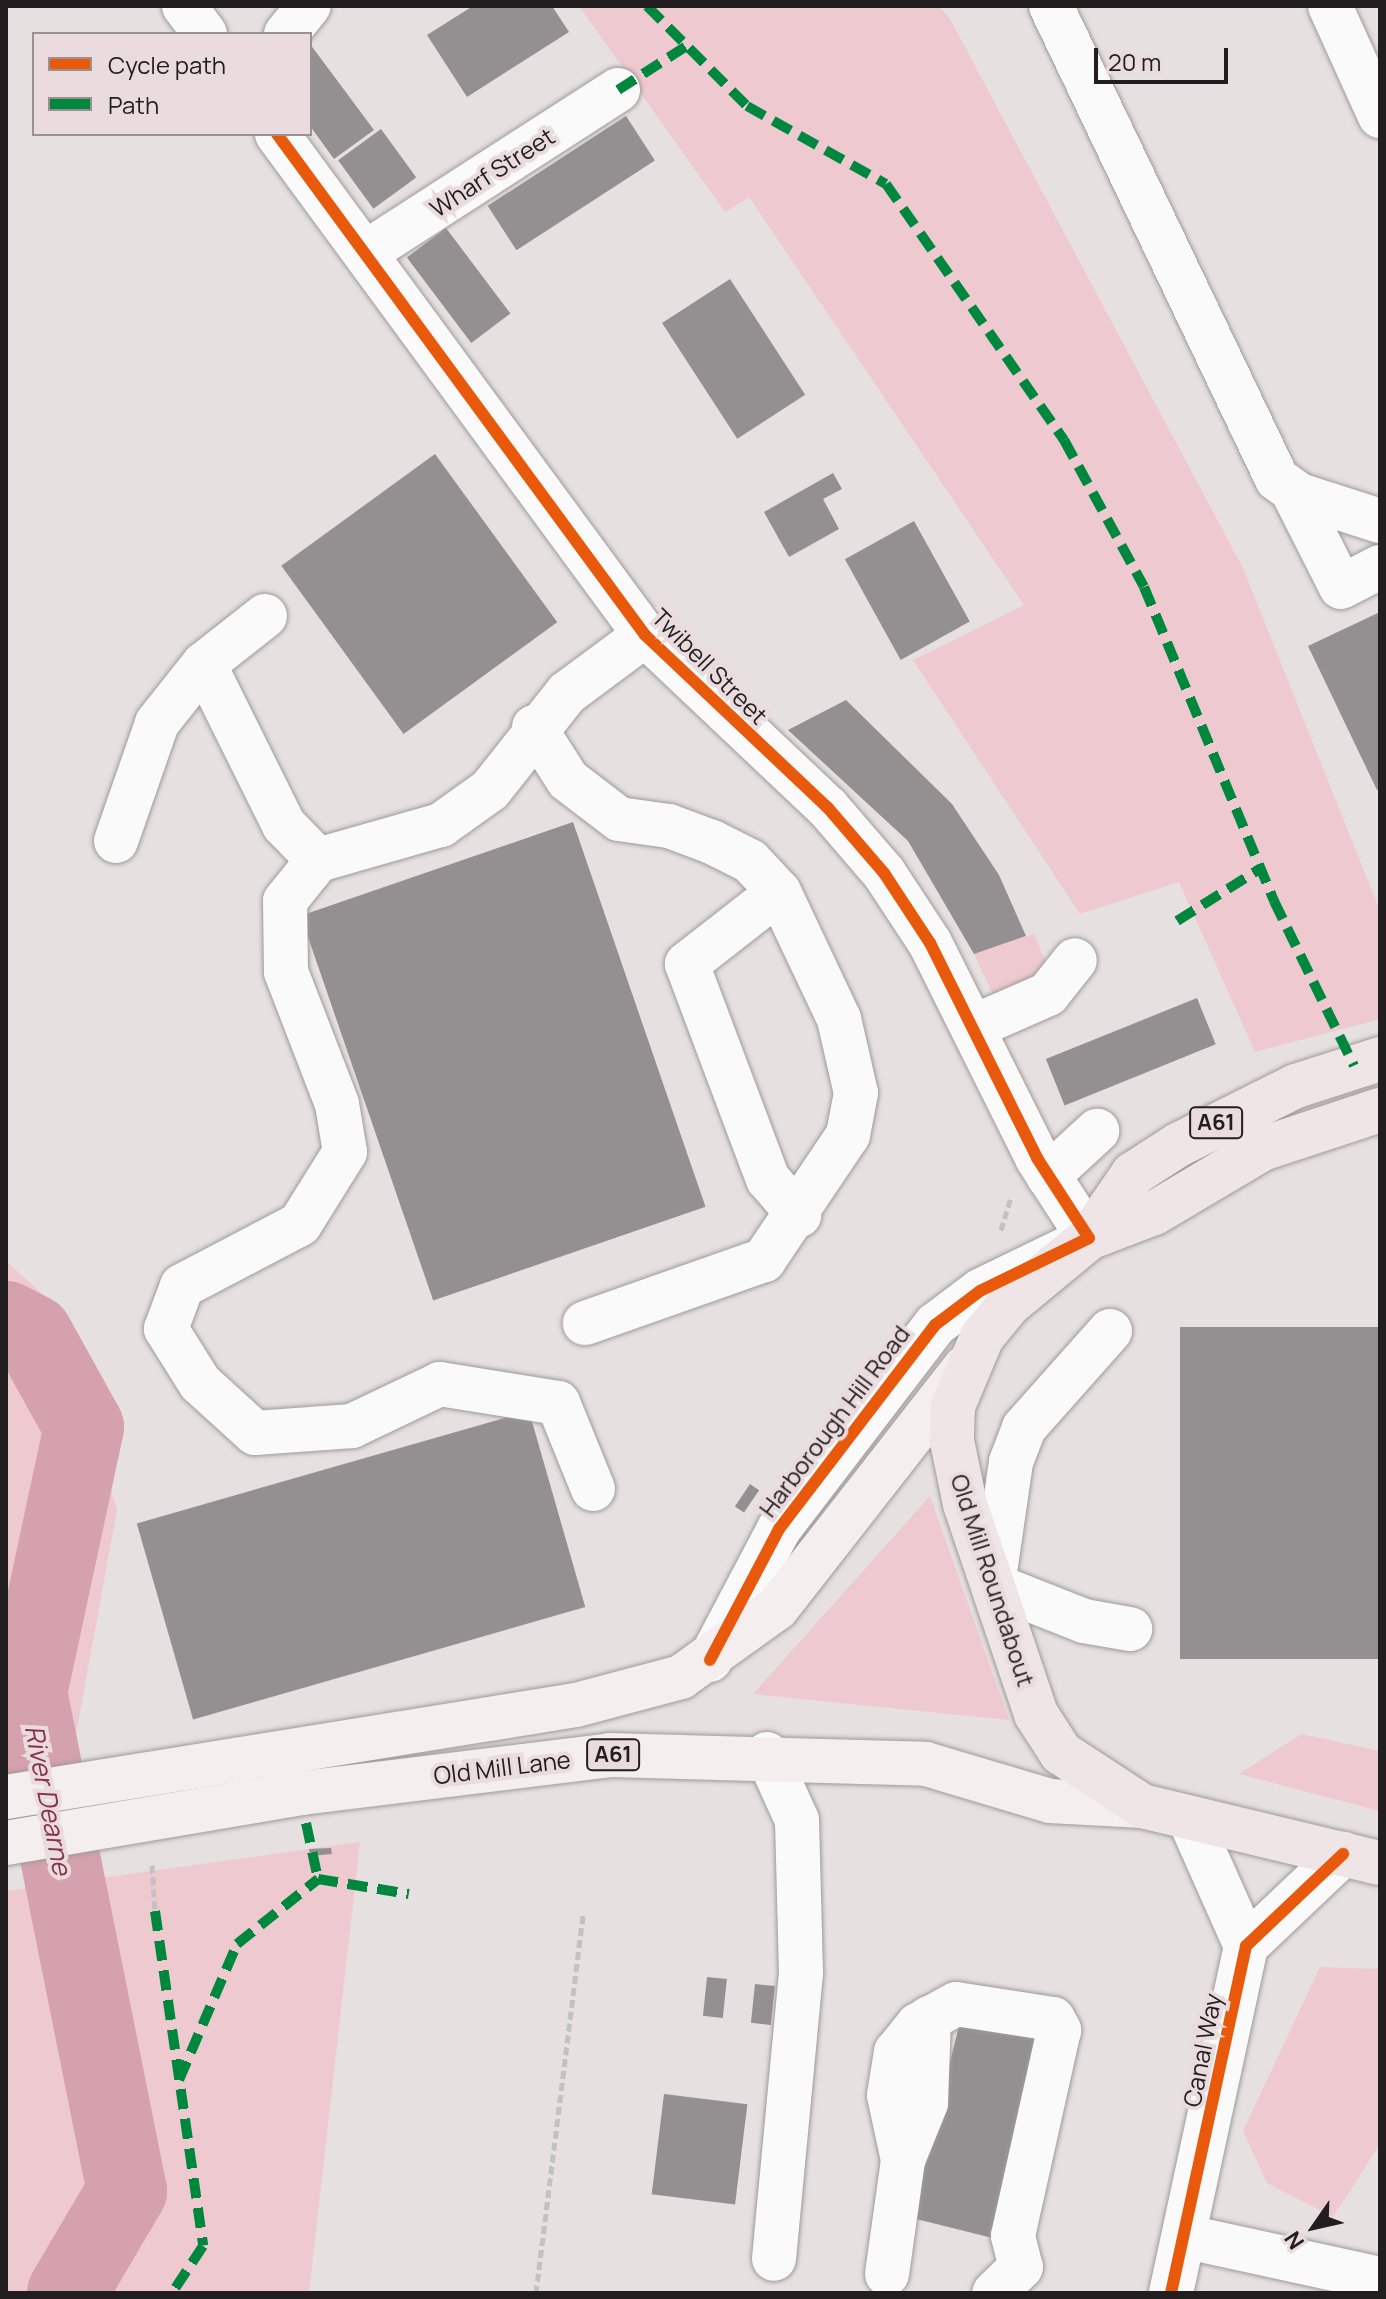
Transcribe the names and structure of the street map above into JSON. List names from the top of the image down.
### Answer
{
  "streets": {
    "highway": ["A61", "Harborough Hill Road", "Old Mill Roundabout"],
    "main road": ["Old Mill Lane"],
    "street": ["Wharf Street", "Twibell Street", "Canal Way"]
  },
  "crossings": [
    ["Wharf Street", "Twibell Street"],
    ["Twibell Street", "Harborough Hill Road"],
    ["Twibell Street", "Old Mill Roundabout"],
    ["A61", "Harborough Hill Road"],
    ["A61", "Old Mill Roundabout"],
    ["A61", "Old Mill Lane"],
    ["Harborough Hill Road", "Old Mill Roundabout"],
    ["Harborough Hill Road", "Old Mill Lane"],
    ["Old Mill Roundabout", "Old Mill Lane"]
  ],
  "water": ["River Dearne"],
  "legend": ["Cycle path", "Path"],
  "scale_bar": "20 m",
  "north": "bottom left"
}
